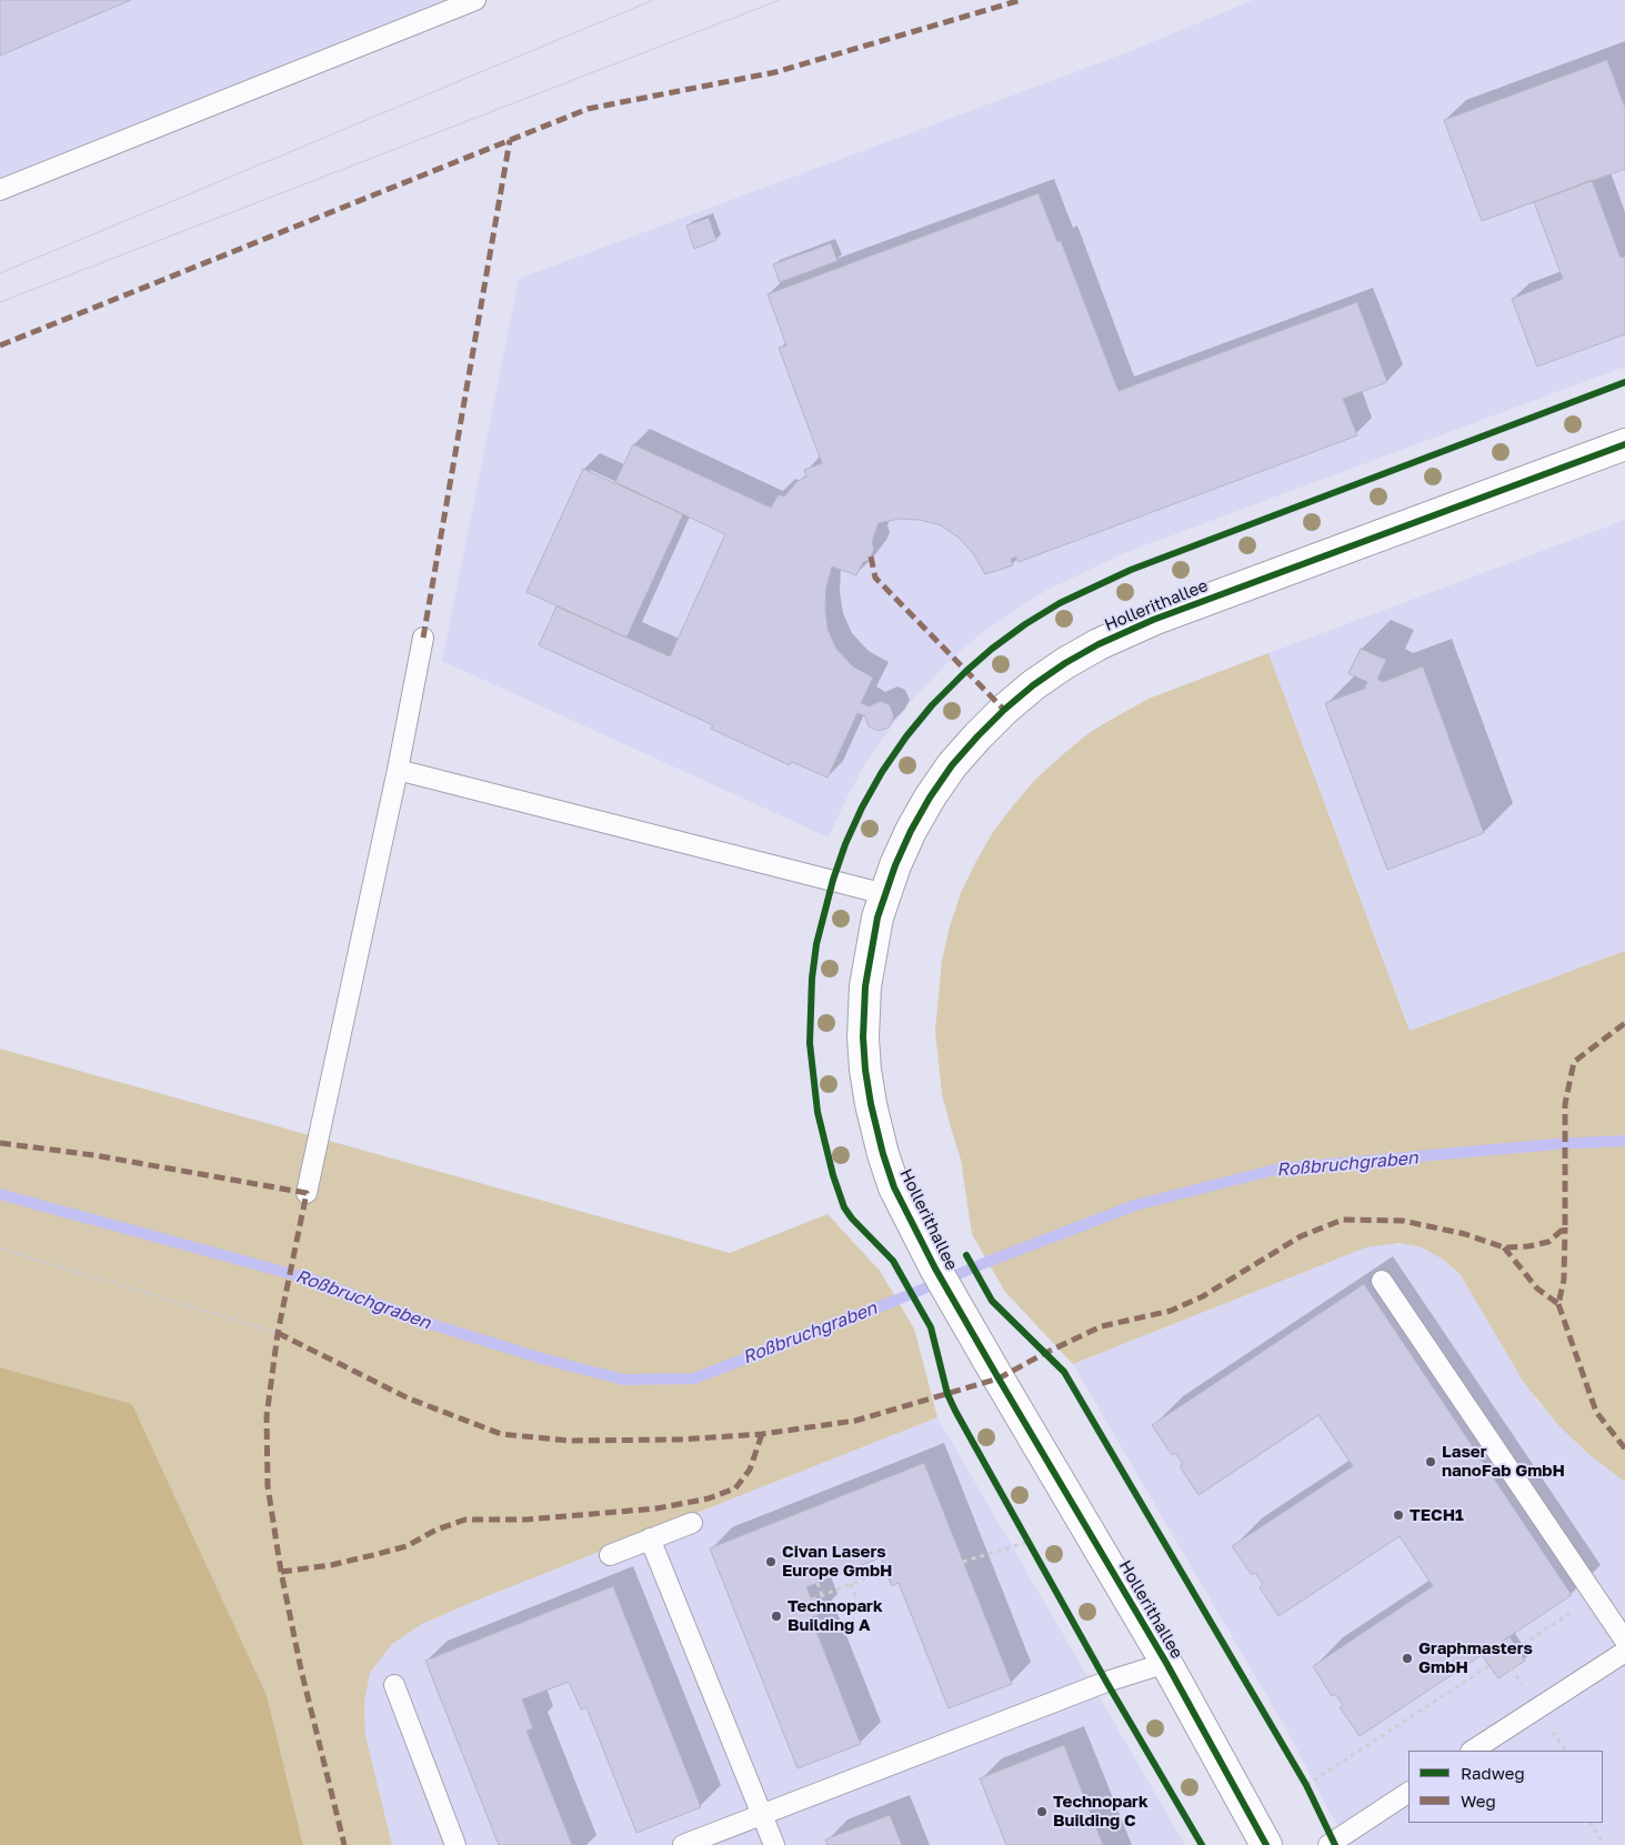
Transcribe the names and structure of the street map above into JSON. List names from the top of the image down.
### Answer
{
  "streets": {
    "street": ["Hollerithallee"]
  },
  "water": ["Roßbruchgraben"],
  "places": [
    "Laser nanoFab GmbH",
    "TECH1",
    "Civan Lasers Europe GmbH",
    "Technopark Building A",
    "Graphmasters GmbH",
    "Technopark Building C"
  ],
  "legend": ["Radweg", "Weg"]
}
